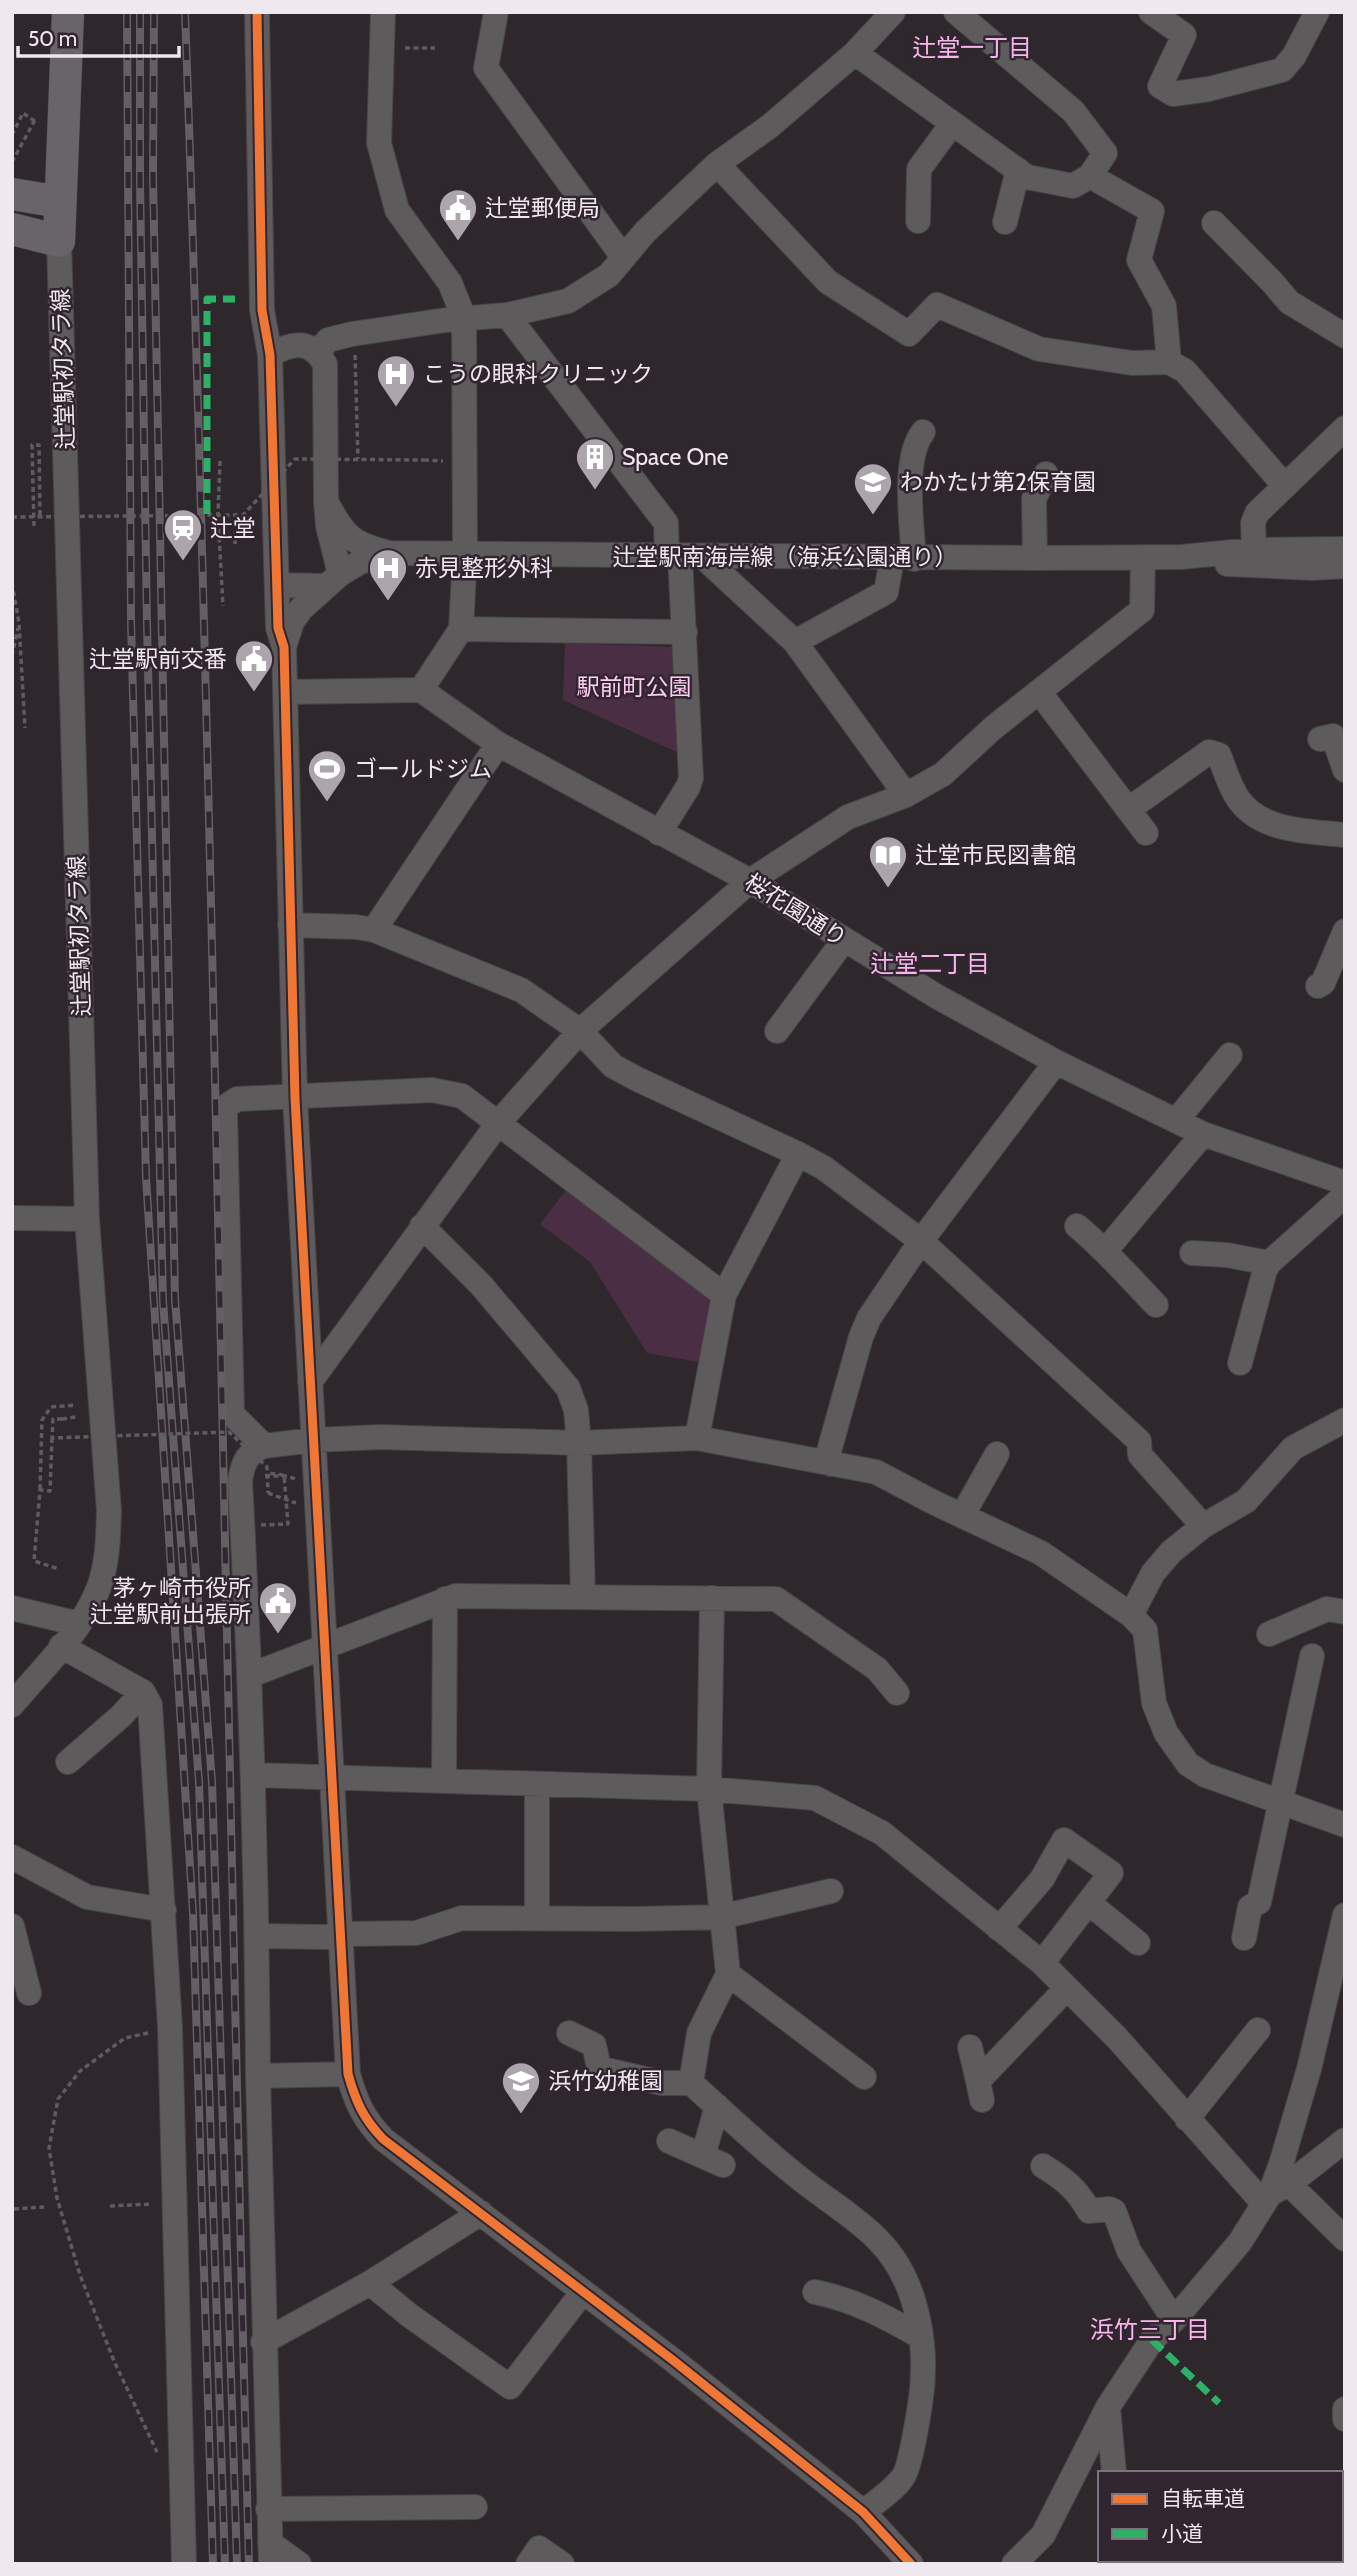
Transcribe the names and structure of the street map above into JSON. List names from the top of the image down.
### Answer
{
  "streets": {
    "street": ["辻堂駅初タラ線", "辻堂駅南海岸線（海浜公園通り）", "桜花園通り"]
  },
  "districts": ["辻堂一丁目", "辻堂二丁目", "浜竹三丁目"],
  "parks": ["駅前町公園"],
  "places": {
    "public building": ["辻堂郵便局", "辻堂駅前交番", "茅ヶ崎市役所 辻堂駅前出張所"],
    "hospital": ["こうの眼科クリニック", "赤見整形外科"],
    "building": ["Space One"],
    "school or university": ["わかたけ第2保育園", "浜竹幼稚園"],
    "station": ["辻堂"],
    "sports": ["ゴールドジム"],
    "library": ["辻堂市民図書館"]
  },
  "legend": ["自転車道", "小道"],
  "scale_bar": "50 m"
}
